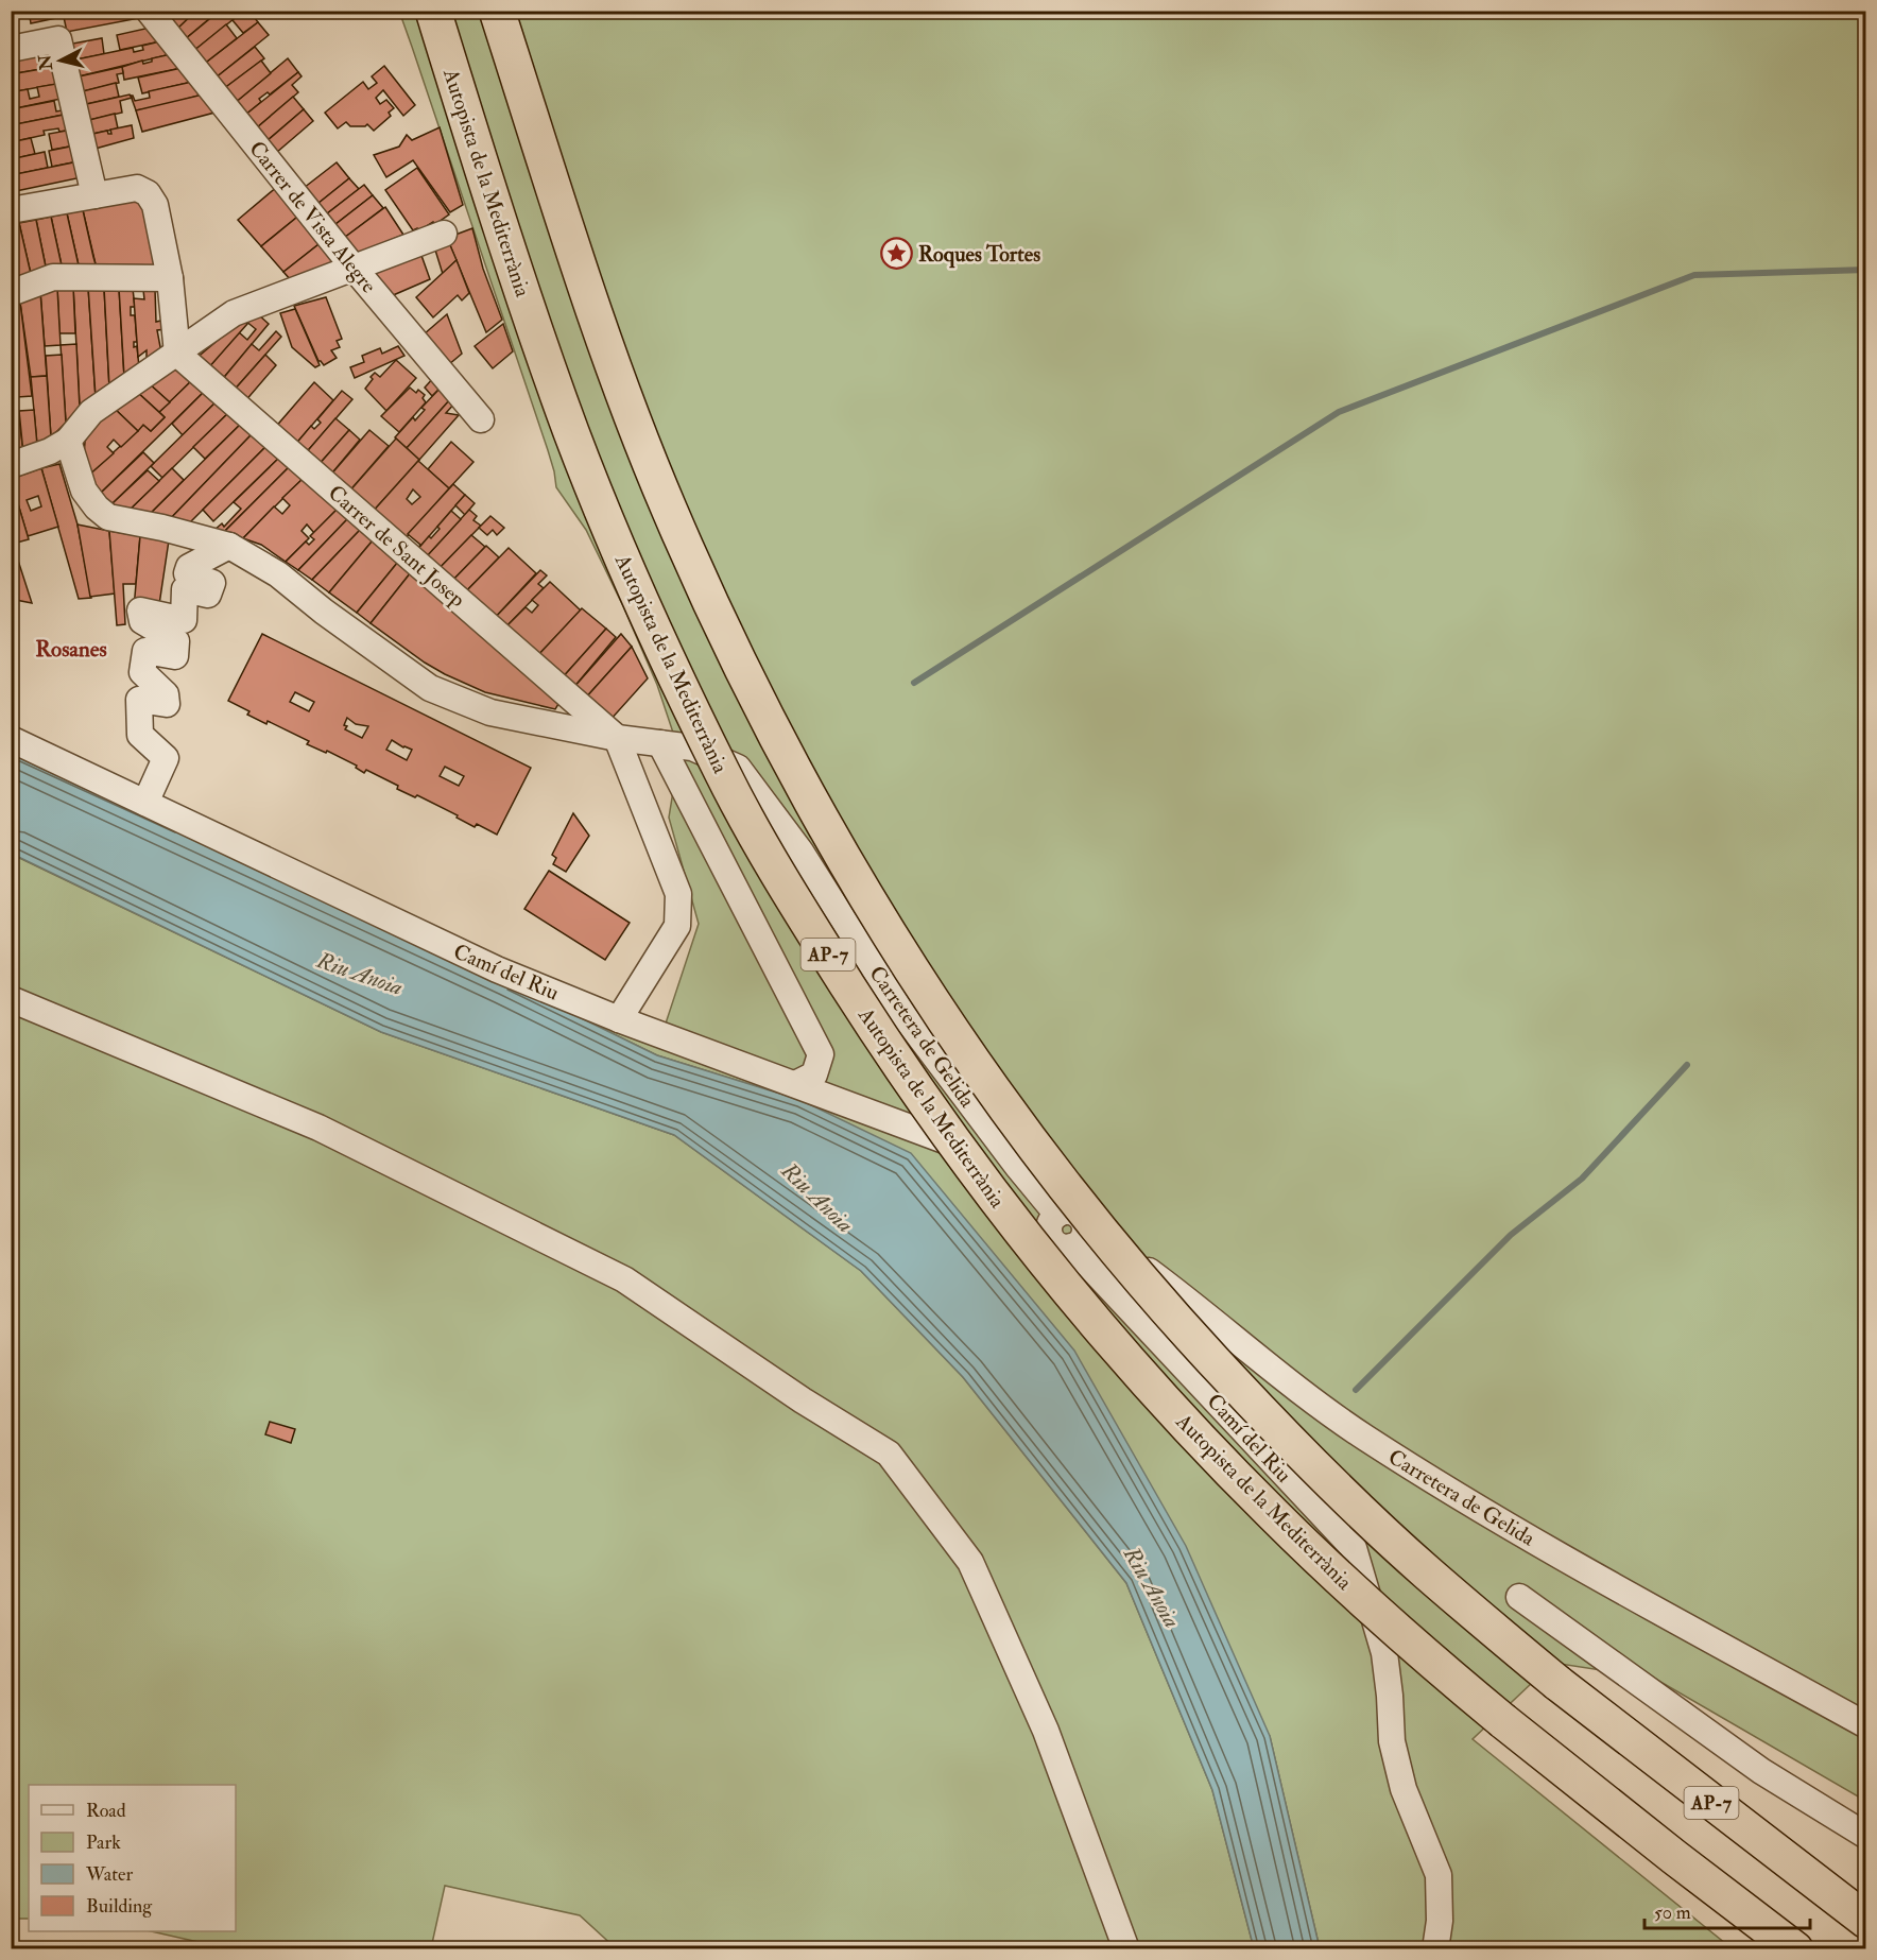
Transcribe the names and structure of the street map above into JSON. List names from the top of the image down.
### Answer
{
  "streets": {
    "highway": ["Autopista de la Mediterrània", "AP-7"],
    "street": [
      "Carrer de Vista Alegre",
      "Carrer de Sant Josep",
      "Camí del Riu",
      "Carretera de Gelida"
    ]
  },
  "crossings": [
    ["Carrer de Sant Josep", "Carretera de Gelida"],
    ["Camí del Riu", "Carretera de Gelida"]
  ],
  "districts": ["Rosanes"],
  "water": ["Riu Anoia"],
  "places": {
    "place": ["Roques Tortes"]
  },
  "legend": [
    "Road",
    "Park",
    "Water",
    "Building"
  ],
  "scale_bar": "50 m",
  "north": "left"
}
